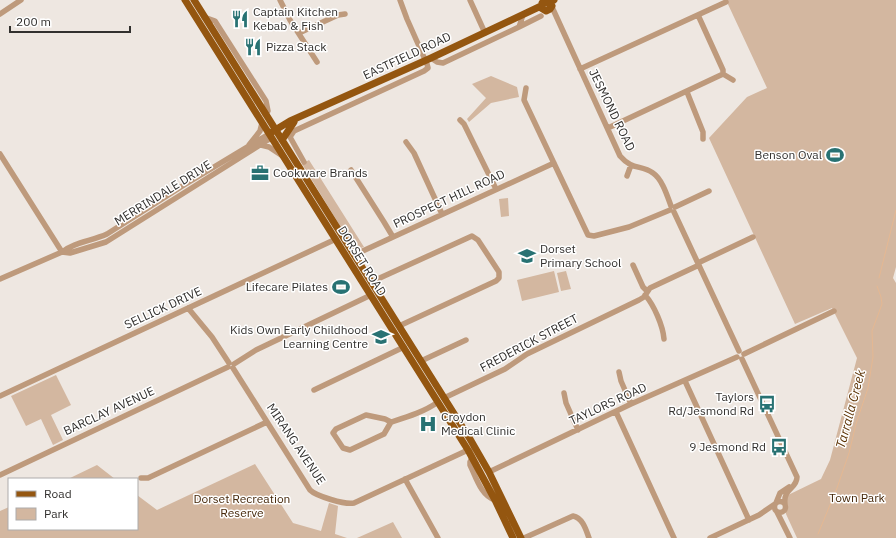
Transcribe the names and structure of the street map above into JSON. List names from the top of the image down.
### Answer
{
  "streets": {
    "main road": ["EASTFIELD ROAD", "DORSET ROAD"],
    "street": [
      "JESMOND ROAD",
      "MERRINDALE DRIVE",
      "PROSPECT HILL ROAD",
      "SELLICK DRIVE",
      "FREDERICK STREET",
      "TAYLORS ROAD",
      "BARCLAY AVENUE",
      "MIRANG AVENUE"
    ]
  },
  "crossings": [
    ["EASTFIELD ROAD", "JESMOND ROAD"],
    ["EASTFIELD ROAD", "MERRINDALE DRIVE"],
    ["EASTFIELD ROAD", "DORSET ROAD"],
    ["JESMOND ROAD", "FREDERICK STREET"],
    ["JESMOND ROAD", "TAYLORS ROAD"],
    ["MERRINDALE DRIVE", "DORSET ROAD"],
    ["PROSPECT HILL ROAD", "DORSET ROAD"],
    ["DORSET ROAD", "SELLICK DRIVE"],
    ["DORSET ROAD", "FREDERICK STREET"],
    ["DORSET ROAD", "TAYLORS ROAD"],
    ["DORSET ROAD", "BARCLAY AVENUE"],
    ["DORSET ROAD", "MIRANG AVENUE"],
    ["SELLICK DRIVE", "MIRANG AVENUE"],
    ["BARCLAY AVENUE", "MIRANG AVENUE"]
  ],
  "water": ["Tarralla Creek"],
  "parks": ["Town Park", "Dorset Recreation Reserve"],
  "places": {
    "restaurant": ["Captain Kitchen Kebab & Fish", "Pizza Stack"],
    "sports": ["Benson Oval", "Lifecare Pilates"],
    "office": ["Cookware Brands"],
    "school or university": ["Dorset Primary School", "Kids Own Early Childhood Learning Centre"],
    "bus stop": ["Taylors Rd/Jesmond Rd", "9 Jesmond Rd"],
    "hospital": ["Croydon Medical Clinic"]
  },
  "legend": ["Road", "Park"],
  "scale_bar": "200 m"
}
